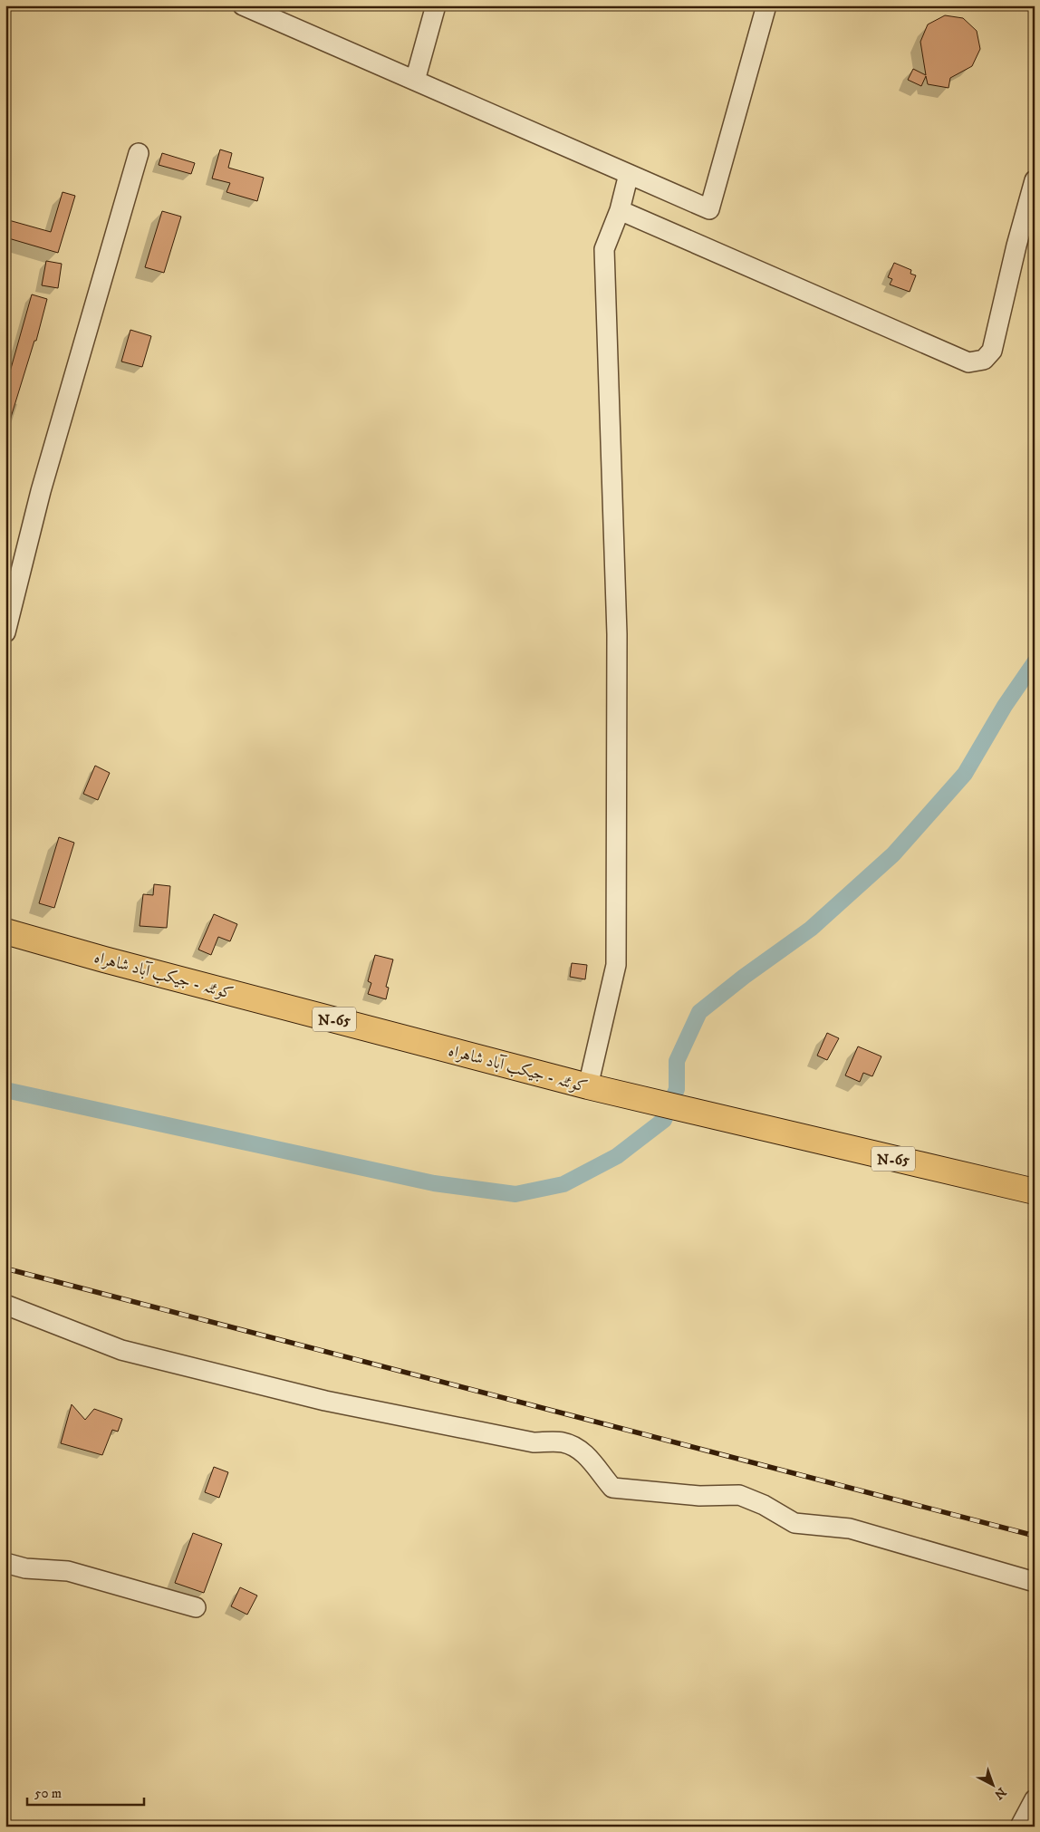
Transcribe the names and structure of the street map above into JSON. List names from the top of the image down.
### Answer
{
  "streets": {
    "highway": ["کوئٹہ - جیکب آباد شاہراہ", "N-65"]
  },
  "scale_bar": "50 m",
  "north": "bottom right"
}
